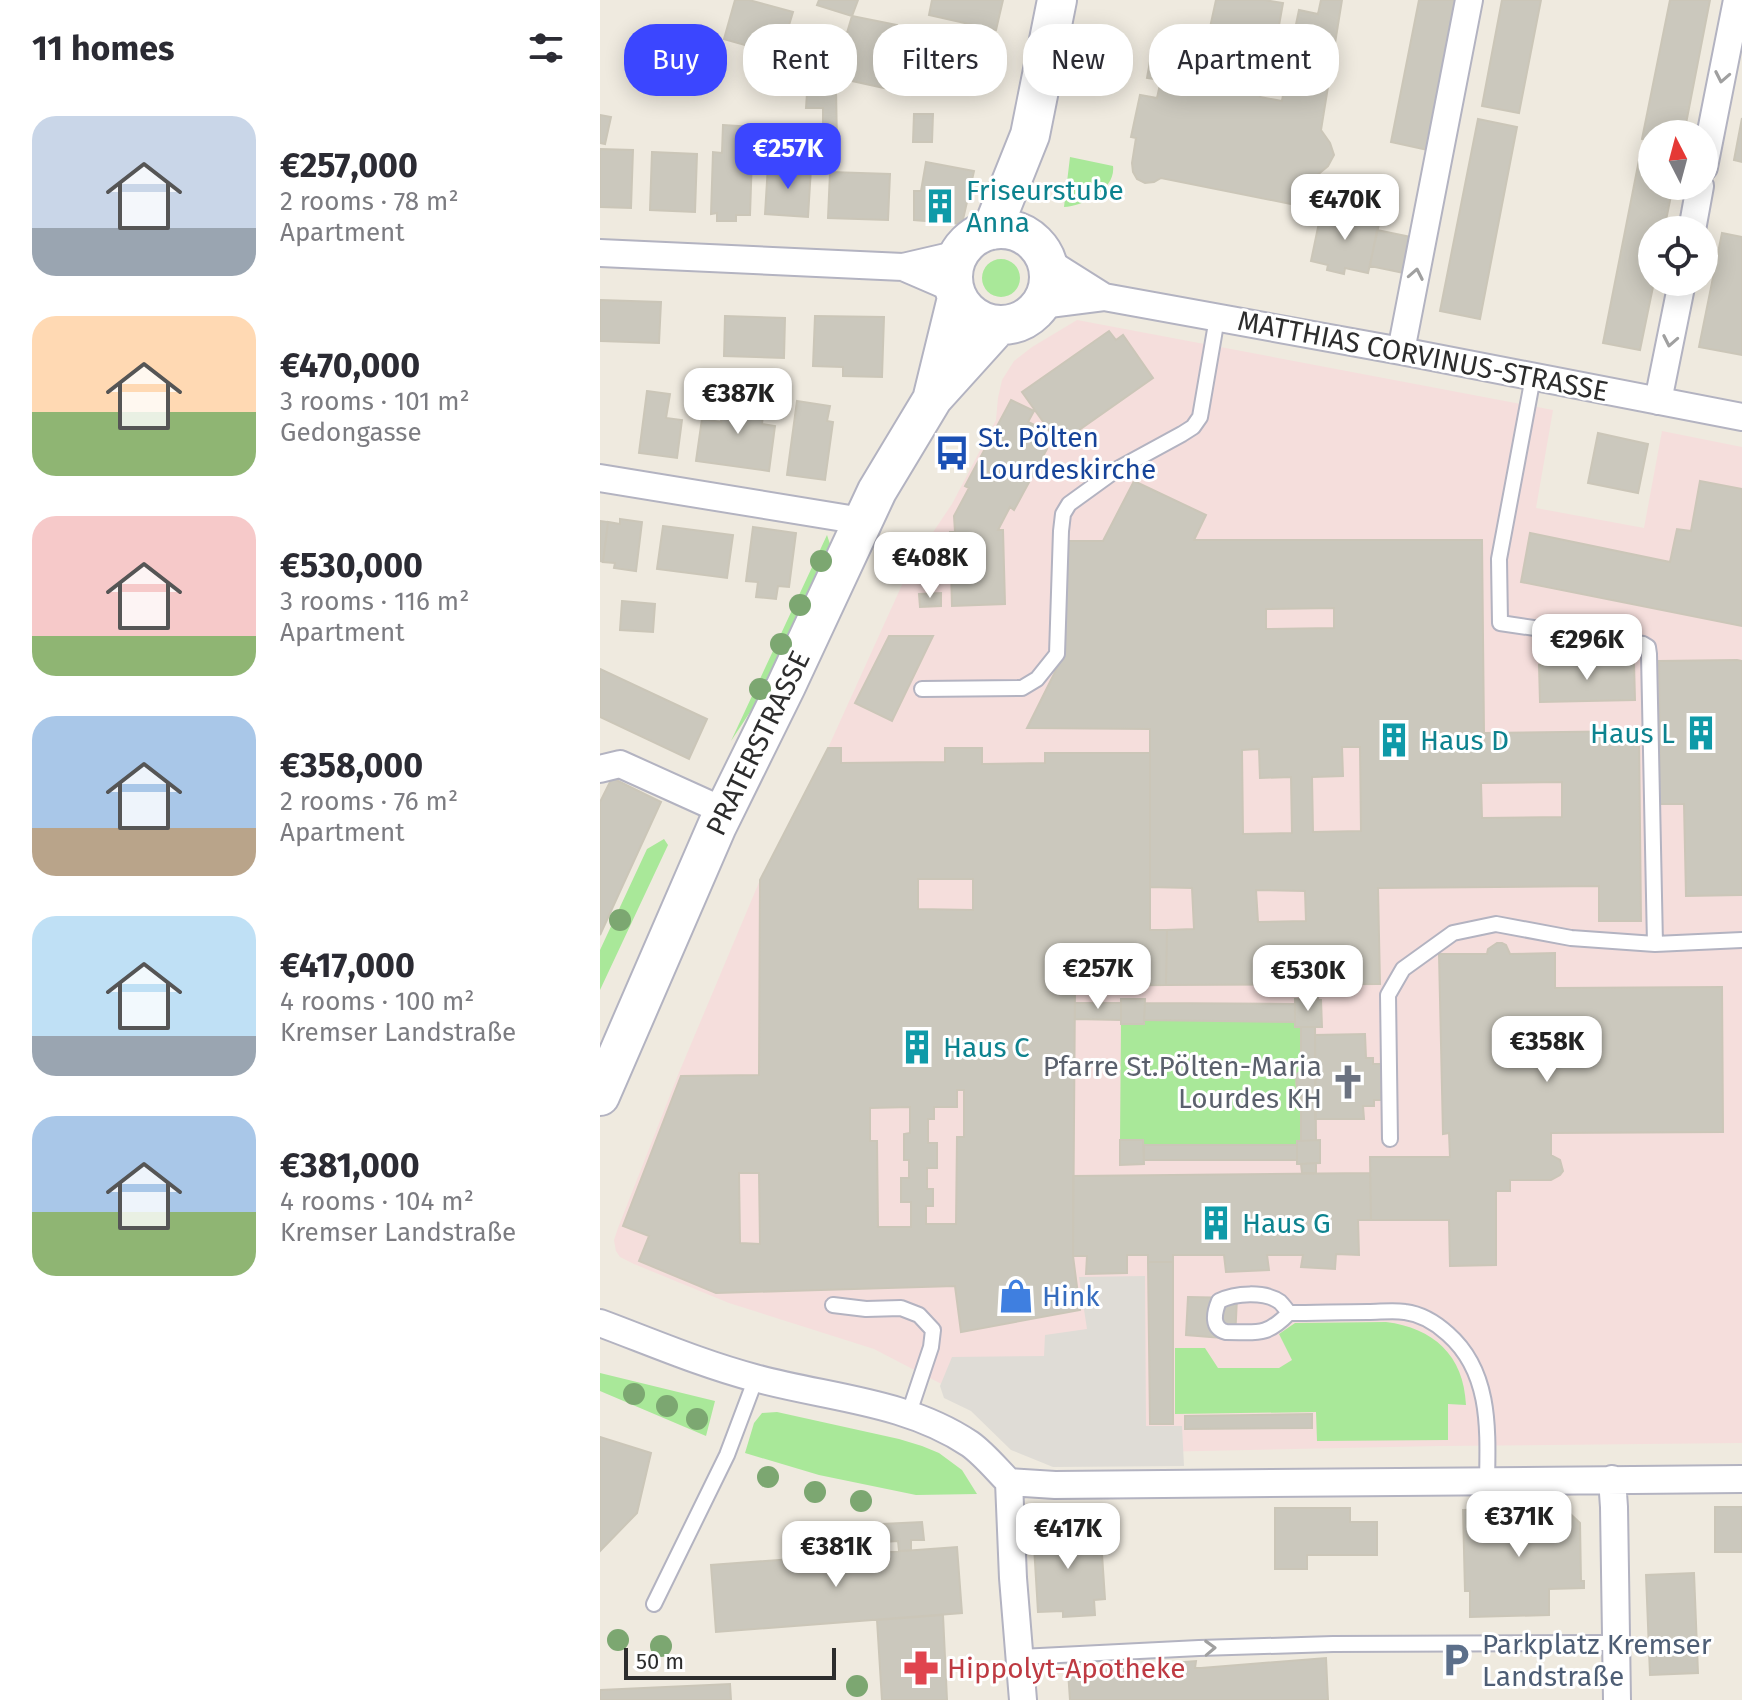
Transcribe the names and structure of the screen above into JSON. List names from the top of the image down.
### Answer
{
  "streets": {
    "main road": ["PRATERSTRASSE"],
    "street": ["MATTHIAS CORVINUS-STRASSE"]
  },
  "crossings": [
    ["MATTHIAS CORVINUS-STRASSE", "PRATERSTRASSE"]
  ],
  "places": {
    "building": [
      "Friseurstube Anna",
      "Haus L",
      "Haus D",
      "Haus C",
      "Haus G"
    ],
    "bus stop": ["St. Pölten Lourdeskirche"],
    "church": ["Pfarre St.Pölten-Maria Lourdes KH"],
    "shop": ["Hink"],
    "parking": ["Parkplatz Kremser Landstraße"],
    "pharmacy": ["Hippolyt-Apotheke"]
  },
  "scale_bar": "50 m",
  "north": "top",
  "page": {
    "heading": "11 homes",
    "chip": [
      "Buy",
      "Rent",
      "Filters",
      "New",
      "Apartment"
    ],
    "list": [
      {
        "name": "€257,000",
        "note": "2 rooms · 78 m² · Apartment"
      },
      {
        "name": "€470,000",
        "note": "3 rooms · 101 m² · Gedongasse"
      },
      {
        "name": "€530,000",
        "note": "3 rooms · 116 m² · Apartment"
      },
      {
        "name": "€358,000",
        "note": "2 rooms · 76 m² · Apartment"
      },
      {
        "name": "€417,000",
        "note": "4 rooms · 100 m² · Kremser Landstraße"
      },
      {
        "name": "€381,000",
        "note": "4 rooms · 104 m² · Kremser Landstraße"
      }
    ],
    "price": [
      "€257K",
      "€470K",
      "€387K",
      "€408K",
      "€296K",
      "€257K",
      "€530K",
      "€358K",
      "€371K",
      "€417K",
      "€381K"
    ],
    "scale": "50 m"
  }
}
